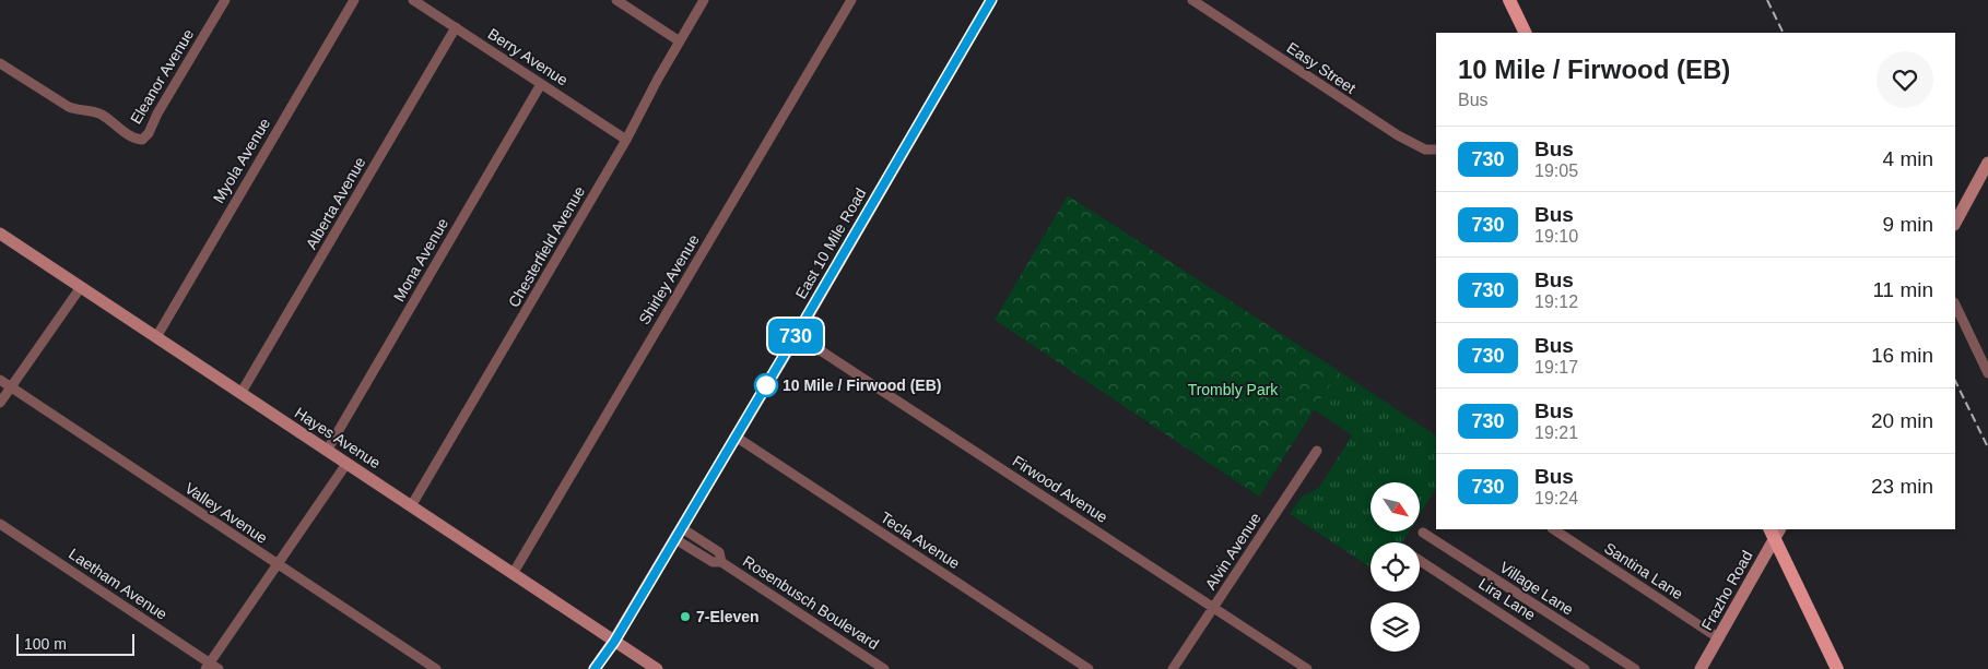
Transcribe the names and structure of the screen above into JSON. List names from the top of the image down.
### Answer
{
  "streets": {
    "street": [
      "Berry Avenue",
      "Easy Street",
      "Eleanor Avenue",
      "Myola Avenue",
      "Alberta Avenue",
      "East 10 Mile Road",
      "Chesterfield Avenue",
      "Mona Avenue",
      "Shirley Avenue",
      "Hayes Avenue",
      "Firwood Avenue",
      "Valley Avenue",
      "Tecla Avenue",
      "Alvin Avenue",
      "Santina Lane",
      "Laetham Avenue",
      "Village Lane",
      "Frazho Road",
      "Lira Lane",
      "Rosenbusch Boulevard"
    ]
  },
  "crossings": [
    ["Berry Avenue", "Alberta Avenue"],
    ["Berry Avenue", "Chesterfield Avenue"],
    ["Berry Avenue", "Mona Avenue"],
    ["Myola Avenue", "Hayes Avenue"],
    ["Alberta Avenue", "Hayes Avenue"],
    ["East 10 Mile Road", "Hayes Avenue"],
    ["East 10 Mile Road", "Firwood Avenue"],
    ["East 10 Mile Road", "Tecla Avenue"],
    ["East 10 Mile Road", "Rosenbusch Boulevard"],
    ["Chesterfield Avenue", "Hayes Avenue"],
    ["Mona Avenue", "Hayes Avenue"],
    ["Shirley Avenue", "Hayes Avenue"],
    ["Firwood Avenue", "Alvin Avenue"],
    ["Santina Lane", "Frazho Road"]
  ],
  "parks": ["Trombly Park"],
  "places": ["10 Mile / Firwood (EB)", "7-Eleven"],
  "lines": ["bus line 730"],
  "scale_bar": "100 m",
  "north": "bottom right",
  "page": {
    "on_map": "730",
    "heading": ["10 Mile / Firwood (EB)", "Bus"],
    "list": [
      {
        "mark": "730",
        "name": "Bus",
        "note": "19:05",
        "value": "4 min"
      },
      {
        "mark": "730",
        "name": "Bus",
        "note": "19:10",
        "value": "9 min"
      },
      {
        "mark": "730",
        "name": "Bus",
        "note": "19:12",
        "value": "11 min"
      },
      {
        "mark": "730",
        "name": "Bus",
        "note": "19:17",
        "value": "16 min"
      },
      {
        "mark": "730",
        "name": "Bus",
        "note": "19:21",
        "value": "20 min"
      },
      {
        "mark": "730",
        "name": "Bus",
        "note": "19:24",
        "value": "23 min"
      }
    ],
    "scale": "100 m"
  }
}
